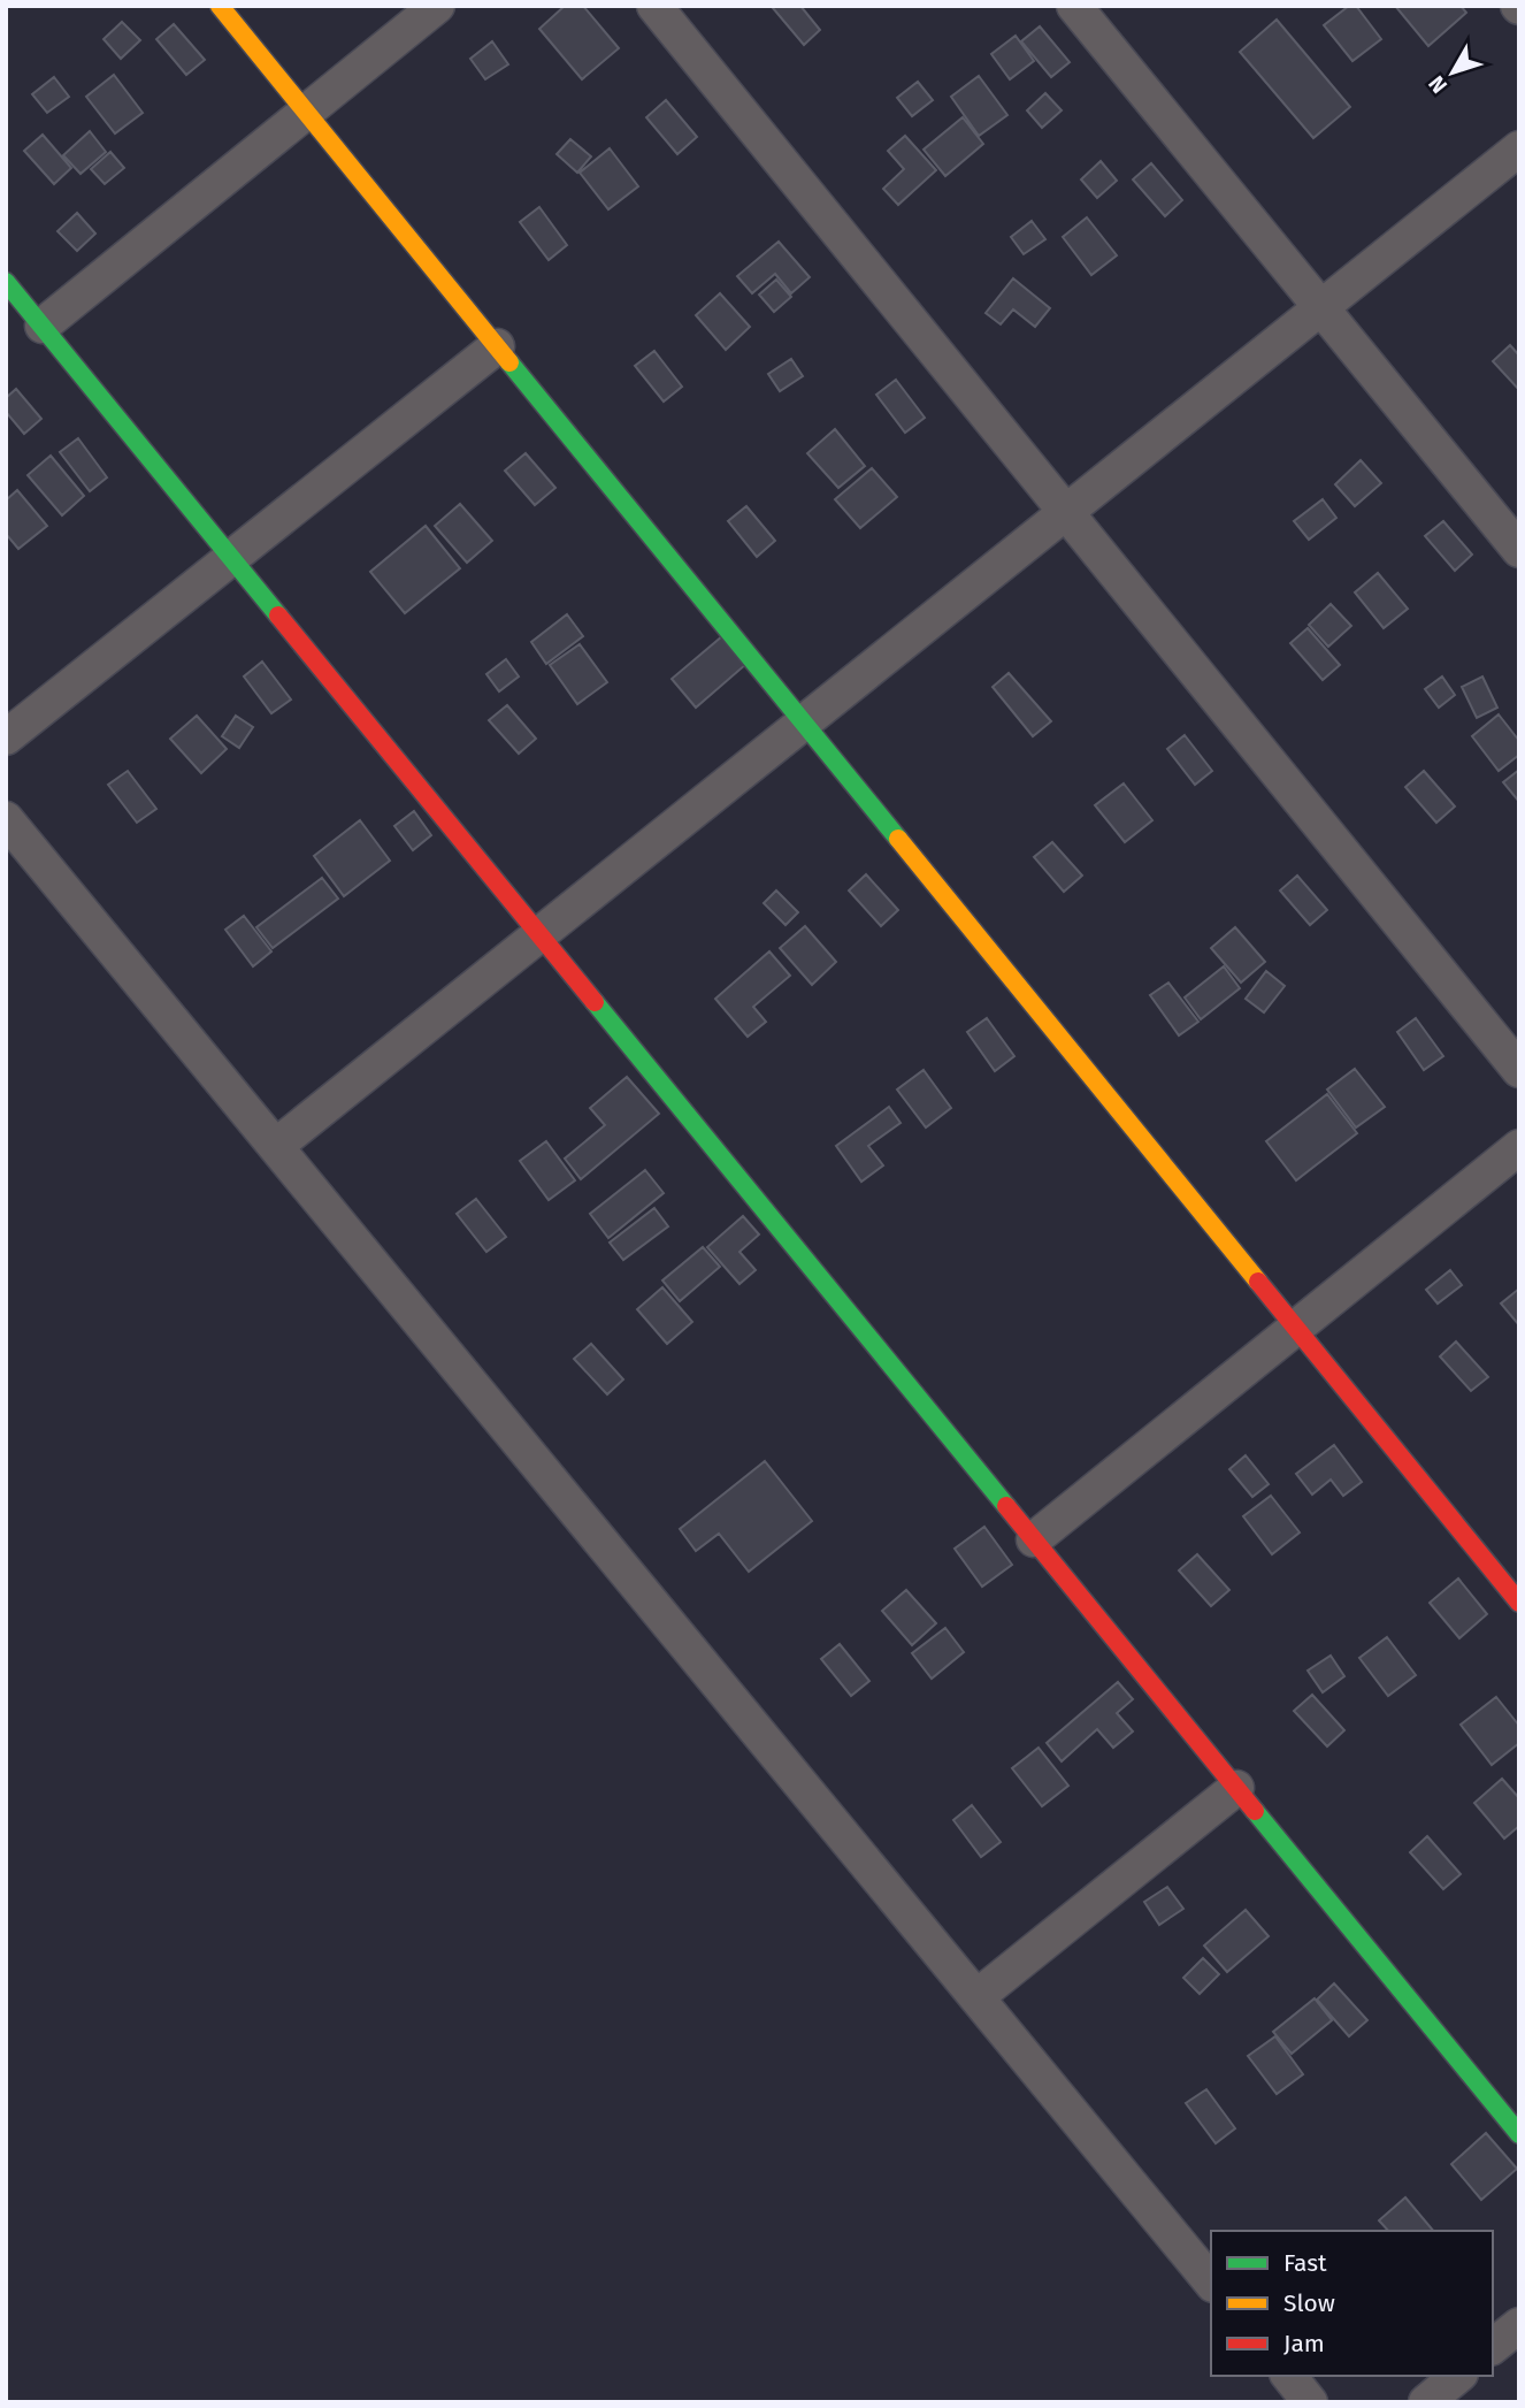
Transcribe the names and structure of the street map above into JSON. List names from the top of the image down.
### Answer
{
  "legend": ["Fast", "Slow", "Jam"],
  "north": "bottom left"
}
